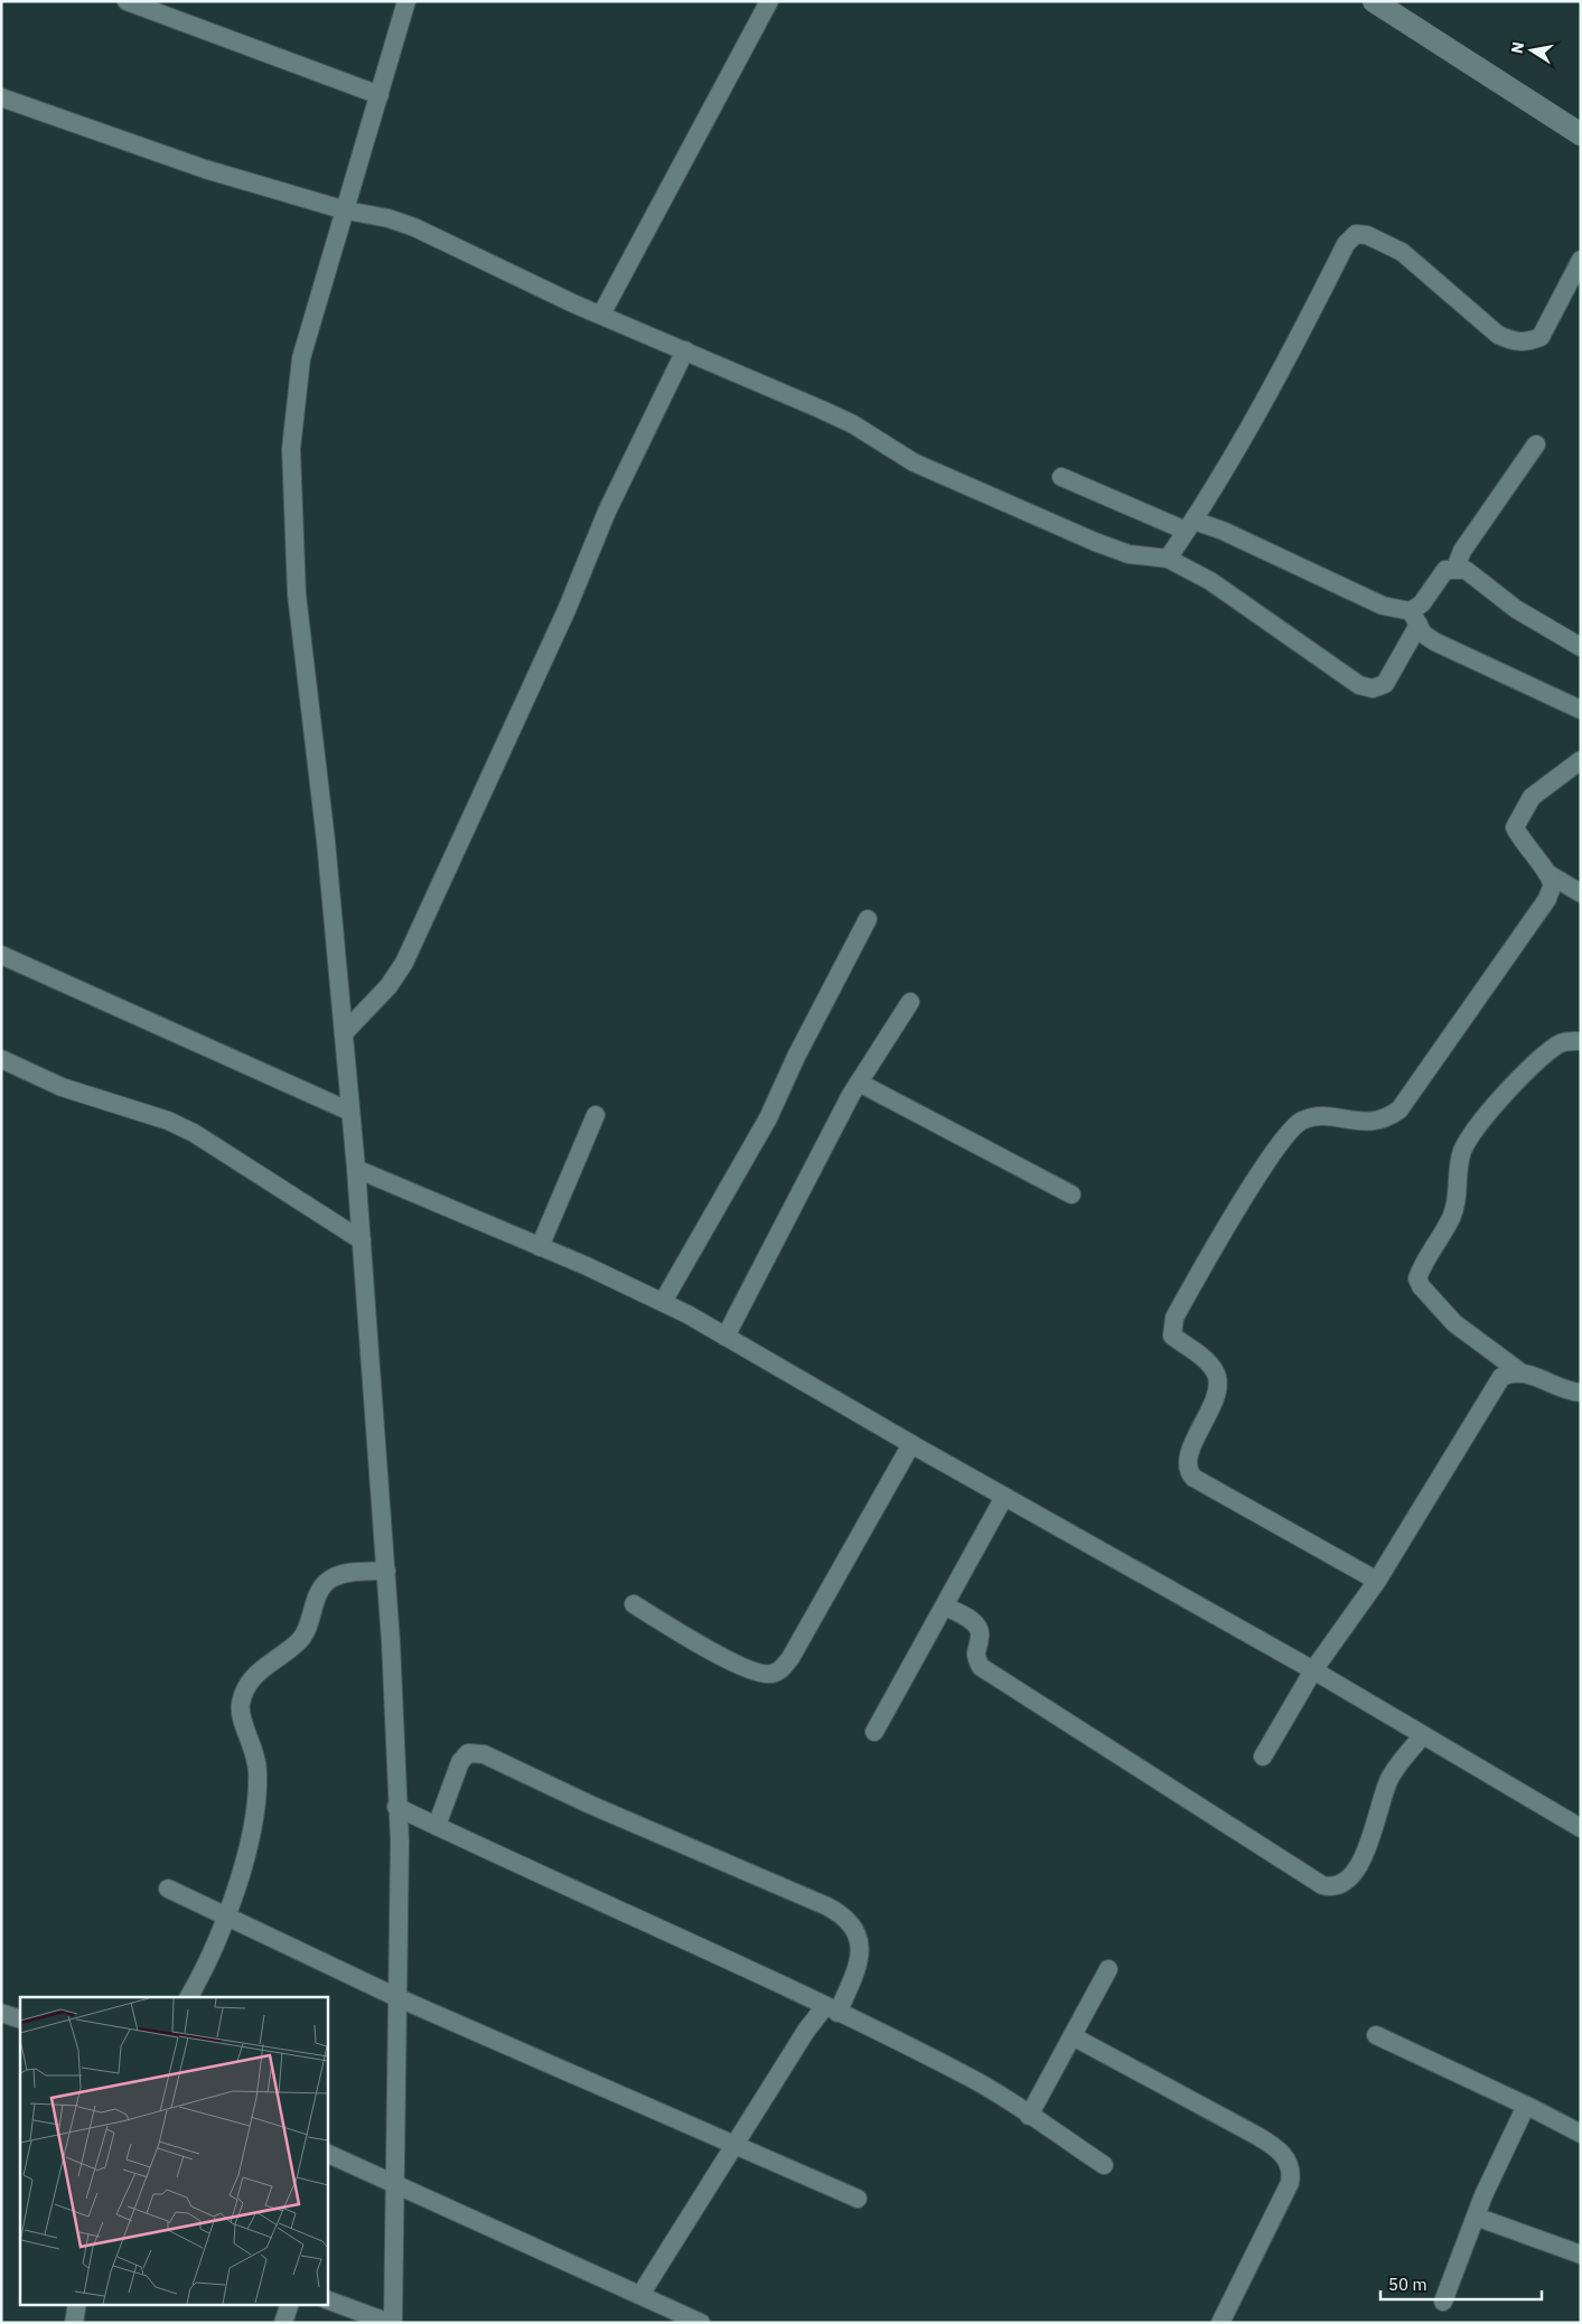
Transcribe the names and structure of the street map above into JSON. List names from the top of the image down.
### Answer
{
  "scale_bar": "50 m",
  "north": "left"
}
